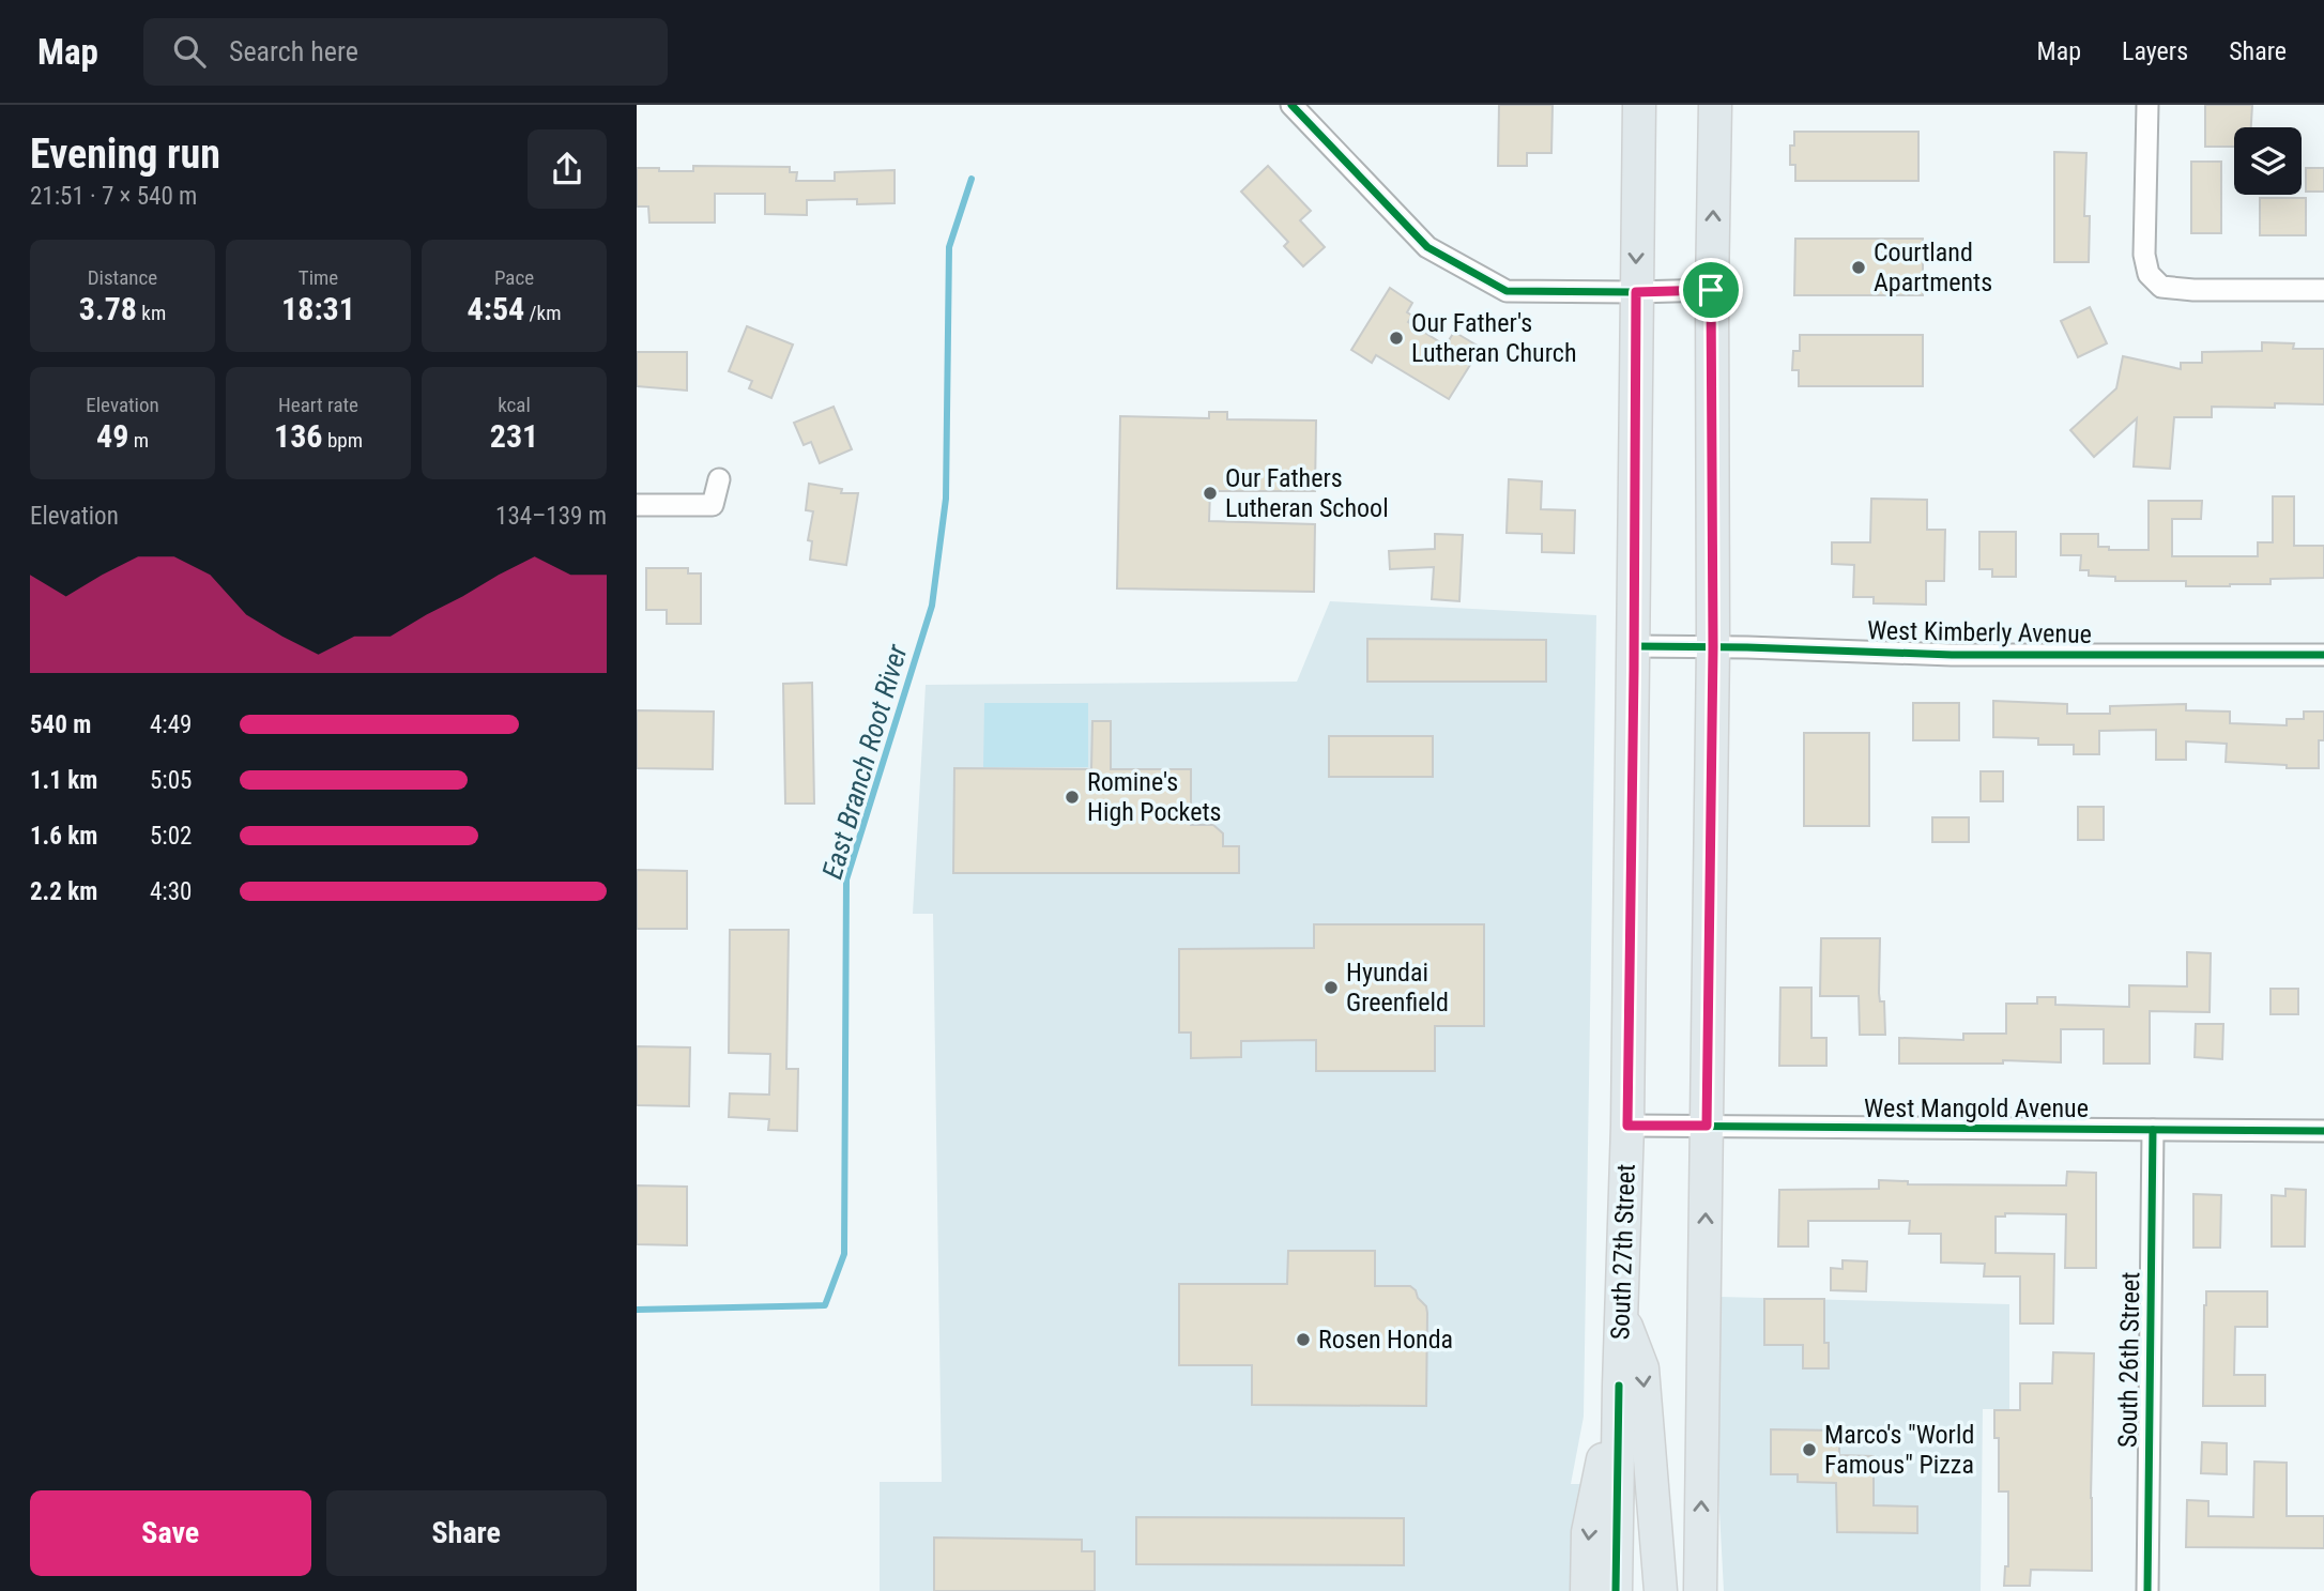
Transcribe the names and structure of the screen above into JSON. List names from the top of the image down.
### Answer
{
  "streets": {
    "main road": ["South 27th Street"],
    "street": ["West Kimberly Avenue", "West Mangold Avenue", "South 26th Street"]
  },
  "crossings": [
    ["West Kimberly Avenue", "South 27th Street"],
    ["West Mangold Avenue", "South 27th Street"],
    ["West Mangold Avenue", "South 26th Street"]
  ],
  "water": ["East Branch Root River"],
  "places": [
    "Courtland Apartments",
    "Our Father's Lutheran Church",
    "Our Fathers Lutheran School",
    "Romine's High Pockets",
    "Hyundai Greenfield",
    "Rosen Honda",
    "Marco's \"World Famous\" Pizza"
  ],
  "page": {
    "header": "Map",
    "search": "Search here",
    "nav": ["Map", "Layers", "Share"],
    "heading": ["Evening run", "21:51 · 7 × 540 m"],
    "stats": [
      ["Distance", "3.78 km"],
      ["Time", "18:31"],
      ["Pace", "4:54 /km"],
      ["Elevation", "49 m"],
      ["Heart rate", "136 bpm"],
      ["kcal", "231"]
    ],
    "chart": ["Elevation", "134–139 m"],
    "list": [
      {
        "name": "540 m",
        "note": "4:49"
      },
      {
        "name": "1.1 km",
        "note": "5:05"
      },
      {
        "name": "1.6 km",
        "note": "5:02"
      },
      {
        "name": "2.2 km",
        "note": "4:30"
      }
    ],
    "buttons": ["Save", "Share"]
  }
}
